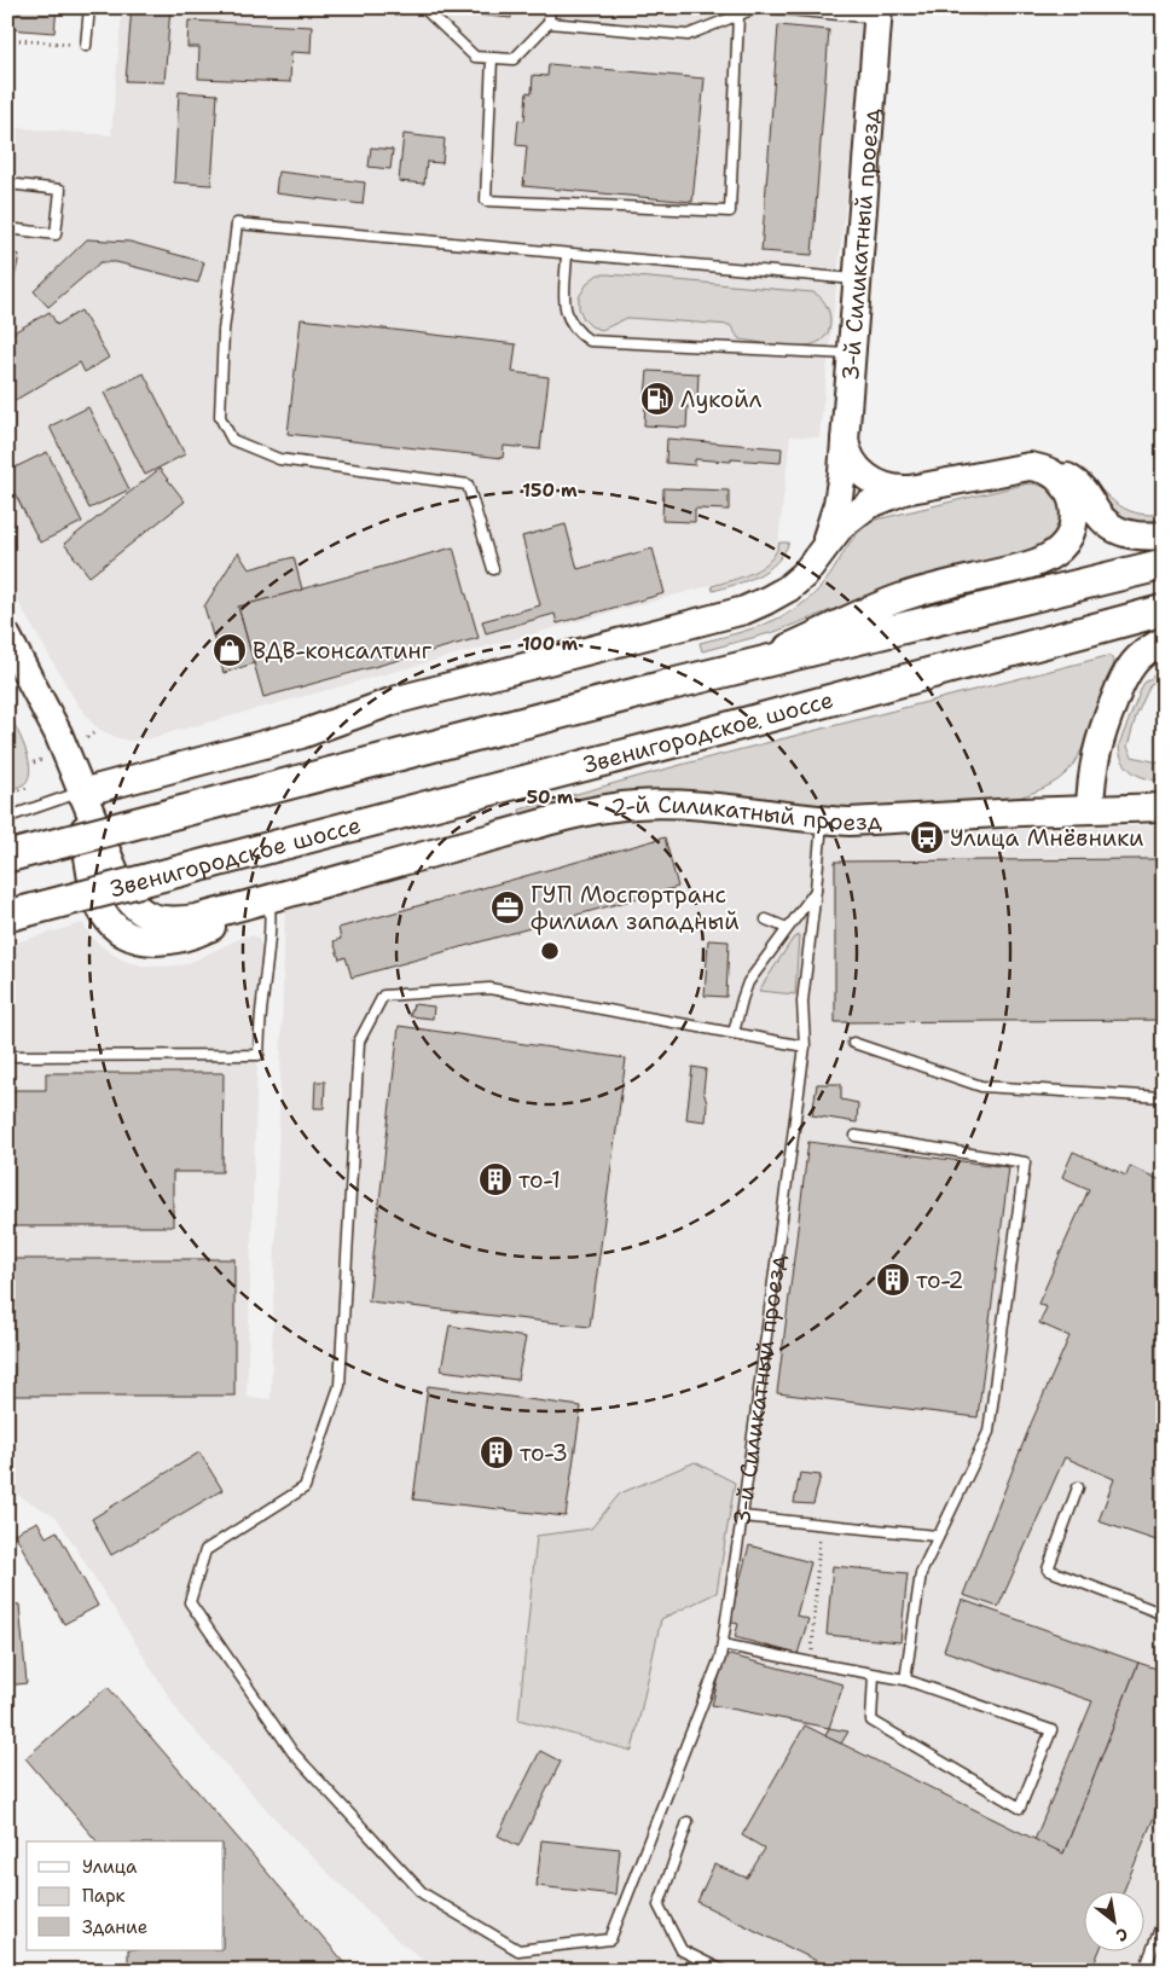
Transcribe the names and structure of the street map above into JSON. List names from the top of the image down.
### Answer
{
  "streets": {
    "main road": ["Звенигородское шоссе"],
    "street": ["3-й Силикатный проезд", "2-й Силикатный проезд"]
  },
  "crossings": [
    ["3-й Силикатный проезд", "2-й Силикатный проезд"]
  ],
  "places": {
    "fuel station": ["Лукойл"],
    "shop": ["ВДВ-консалтинг"],
    "bus stop": ["Улица Мнёвники"],
    "office": ["ГУП Мосгортранс филиал западный"],
    "building": ["то-1", "то-2", "то-3"]
  },
  "legend": ["Улица", "Парк", "Здание"],
  "north": "bottom right",
  "rings": ["150 m", "100 m", "50 m"]
}
